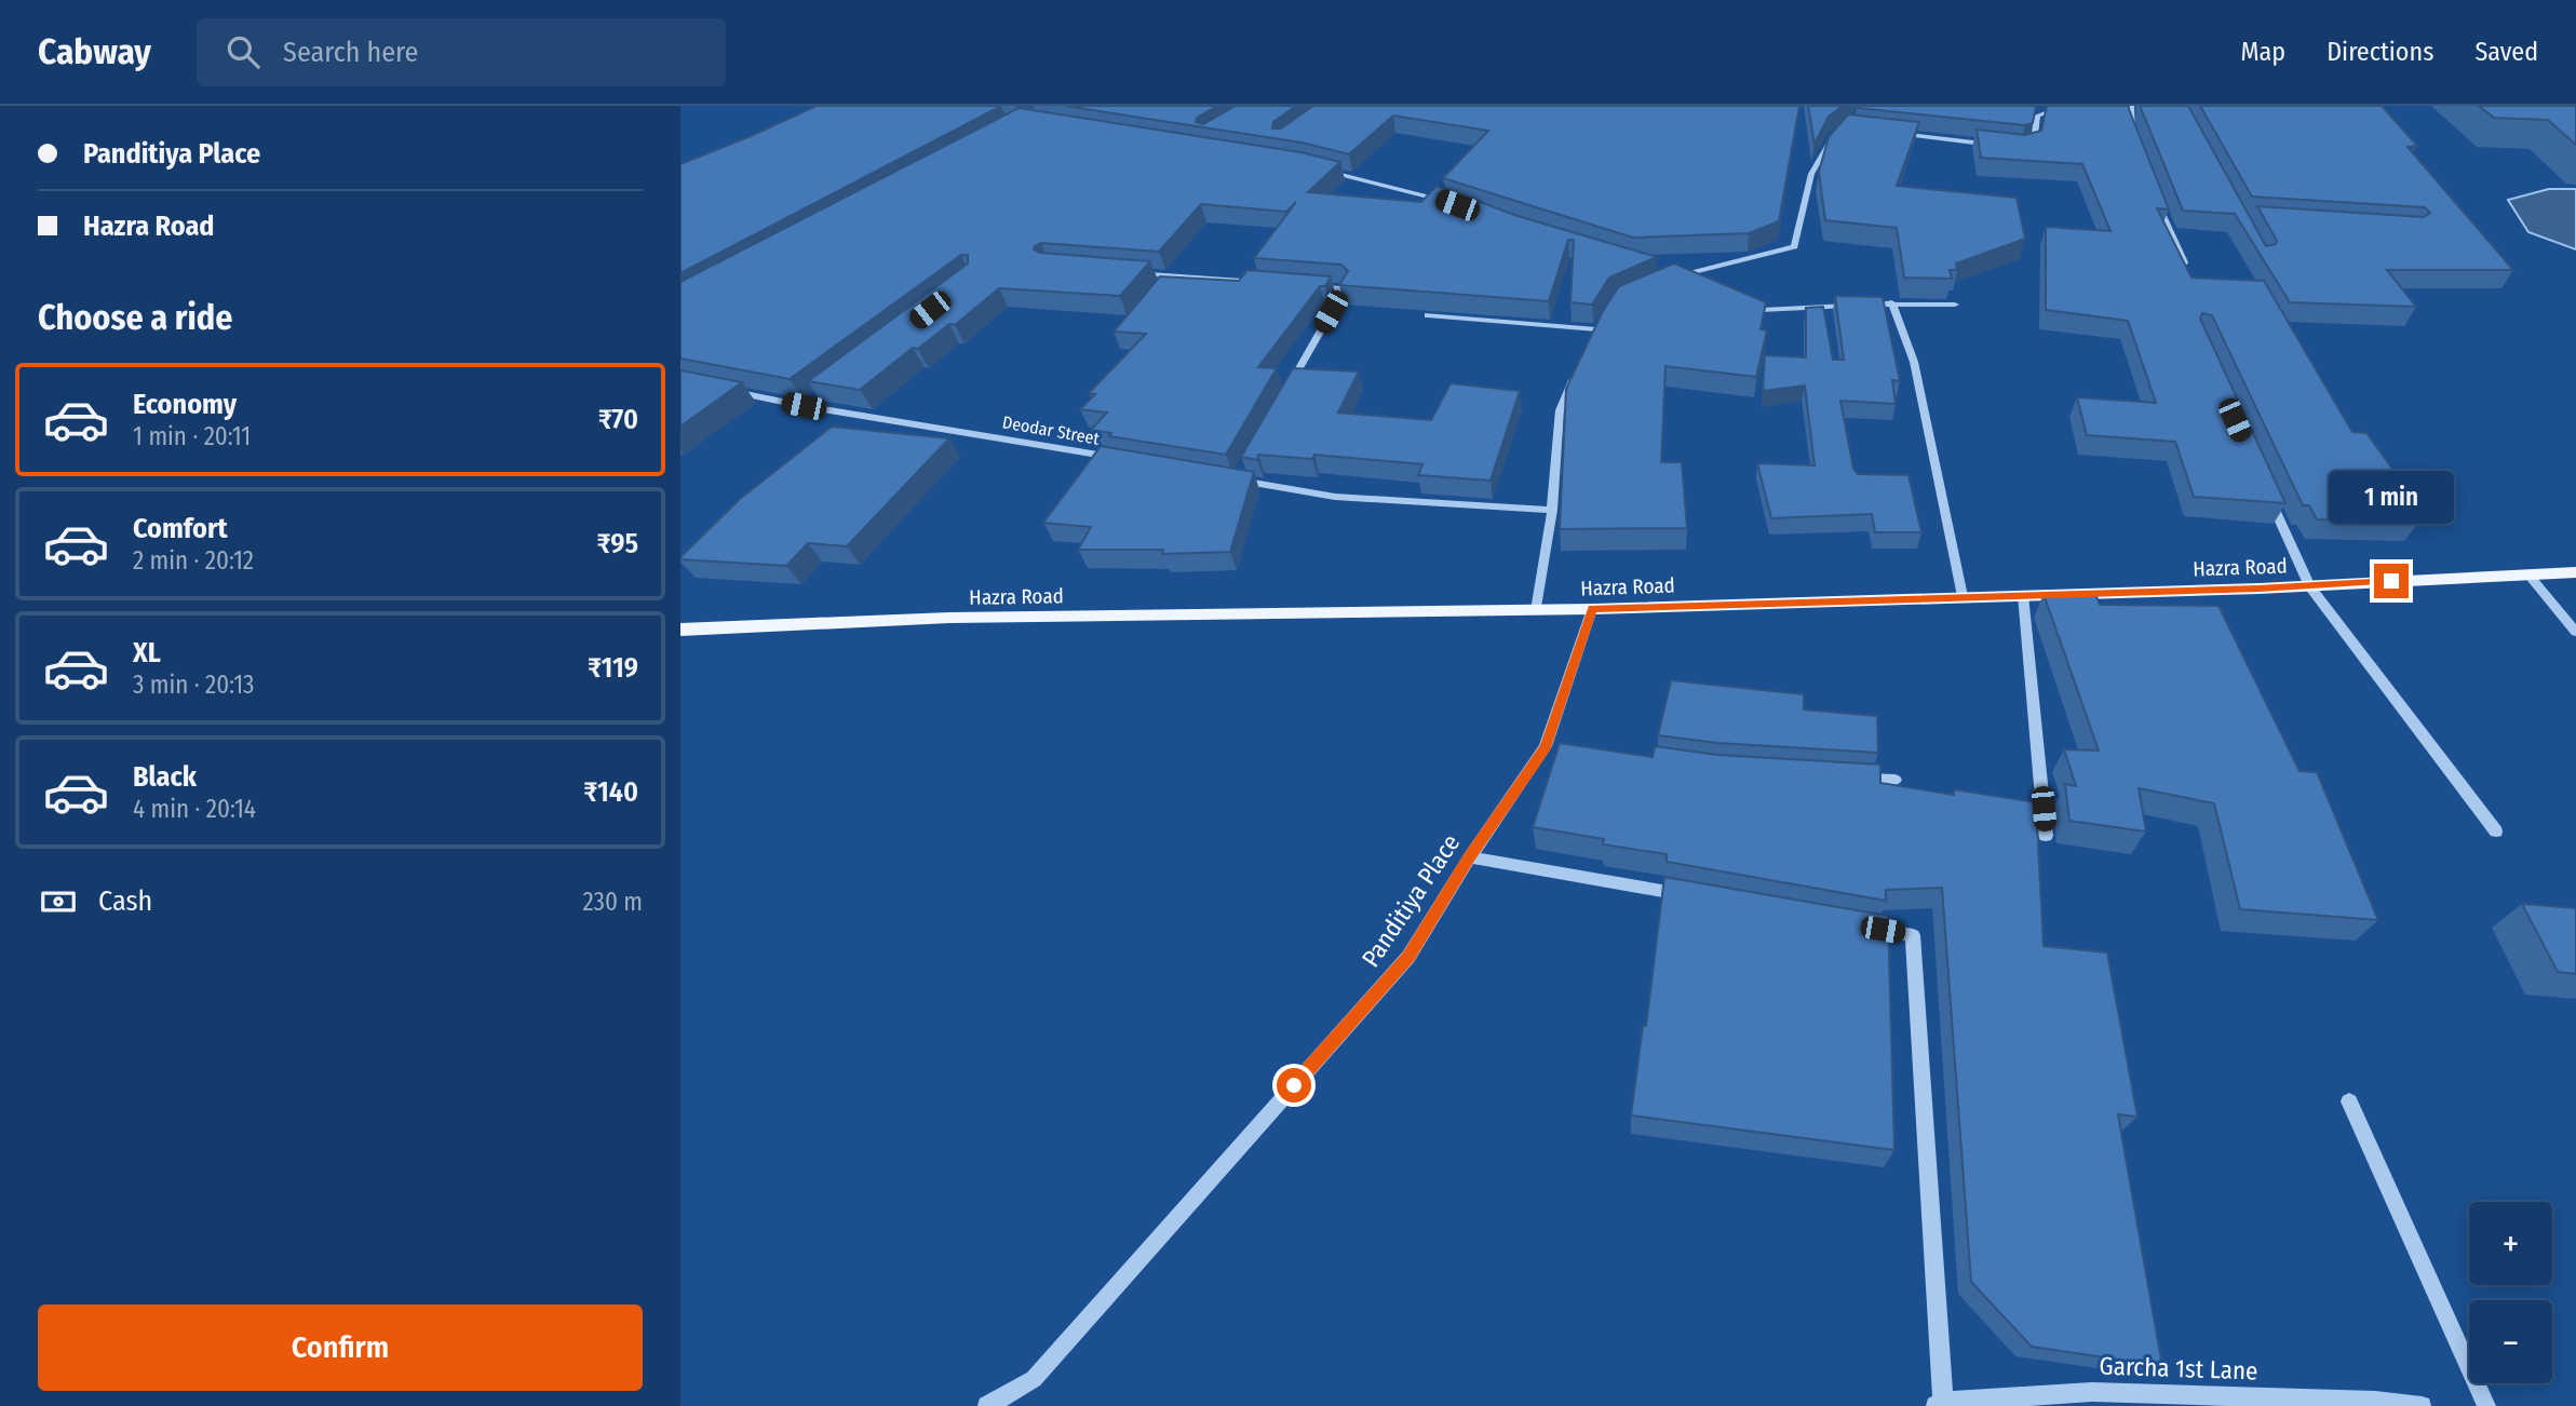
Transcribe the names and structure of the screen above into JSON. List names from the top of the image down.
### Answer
{
  "streets": {
    "main road": ["Hazra Road"],
    "street": ["Deodar Street", "Panditiya Place", "Garcha 1st Lane"]
  },
  "crossings": [
    ["Hazra Road", "Panditiya Place"]
  ],
  "page": {
    "header": "Cabway",
    "search": "Search here",
    "nav": ["Map", "Directions", "Saved"],
    "banner": ["Panditiya Place", "Hazra Road"],
    "heading": "Choose a ride",
    "list": [
      {
        "name": "Economy",
        "note": "1 min · 20:11",
        "value": "₹70"
      },
      {
        "name": "Comfort",
        "note": "2 min · 20:12",
        "value": "₹95"
      },
      {
        "name": "XL",
        "note": "3 min · 20:13",
        "value": "₹119"
      },
      {
        "name": "Black",
        "note": "4 min · 20:14",
        "value": "₹140"
      }
    ],
    "bubble": "1 min",
    "pay": ["Cash", "230 m"],
    "map_buttons": ["+", "−"],
    "buttons": "Confirm"
  }
}
